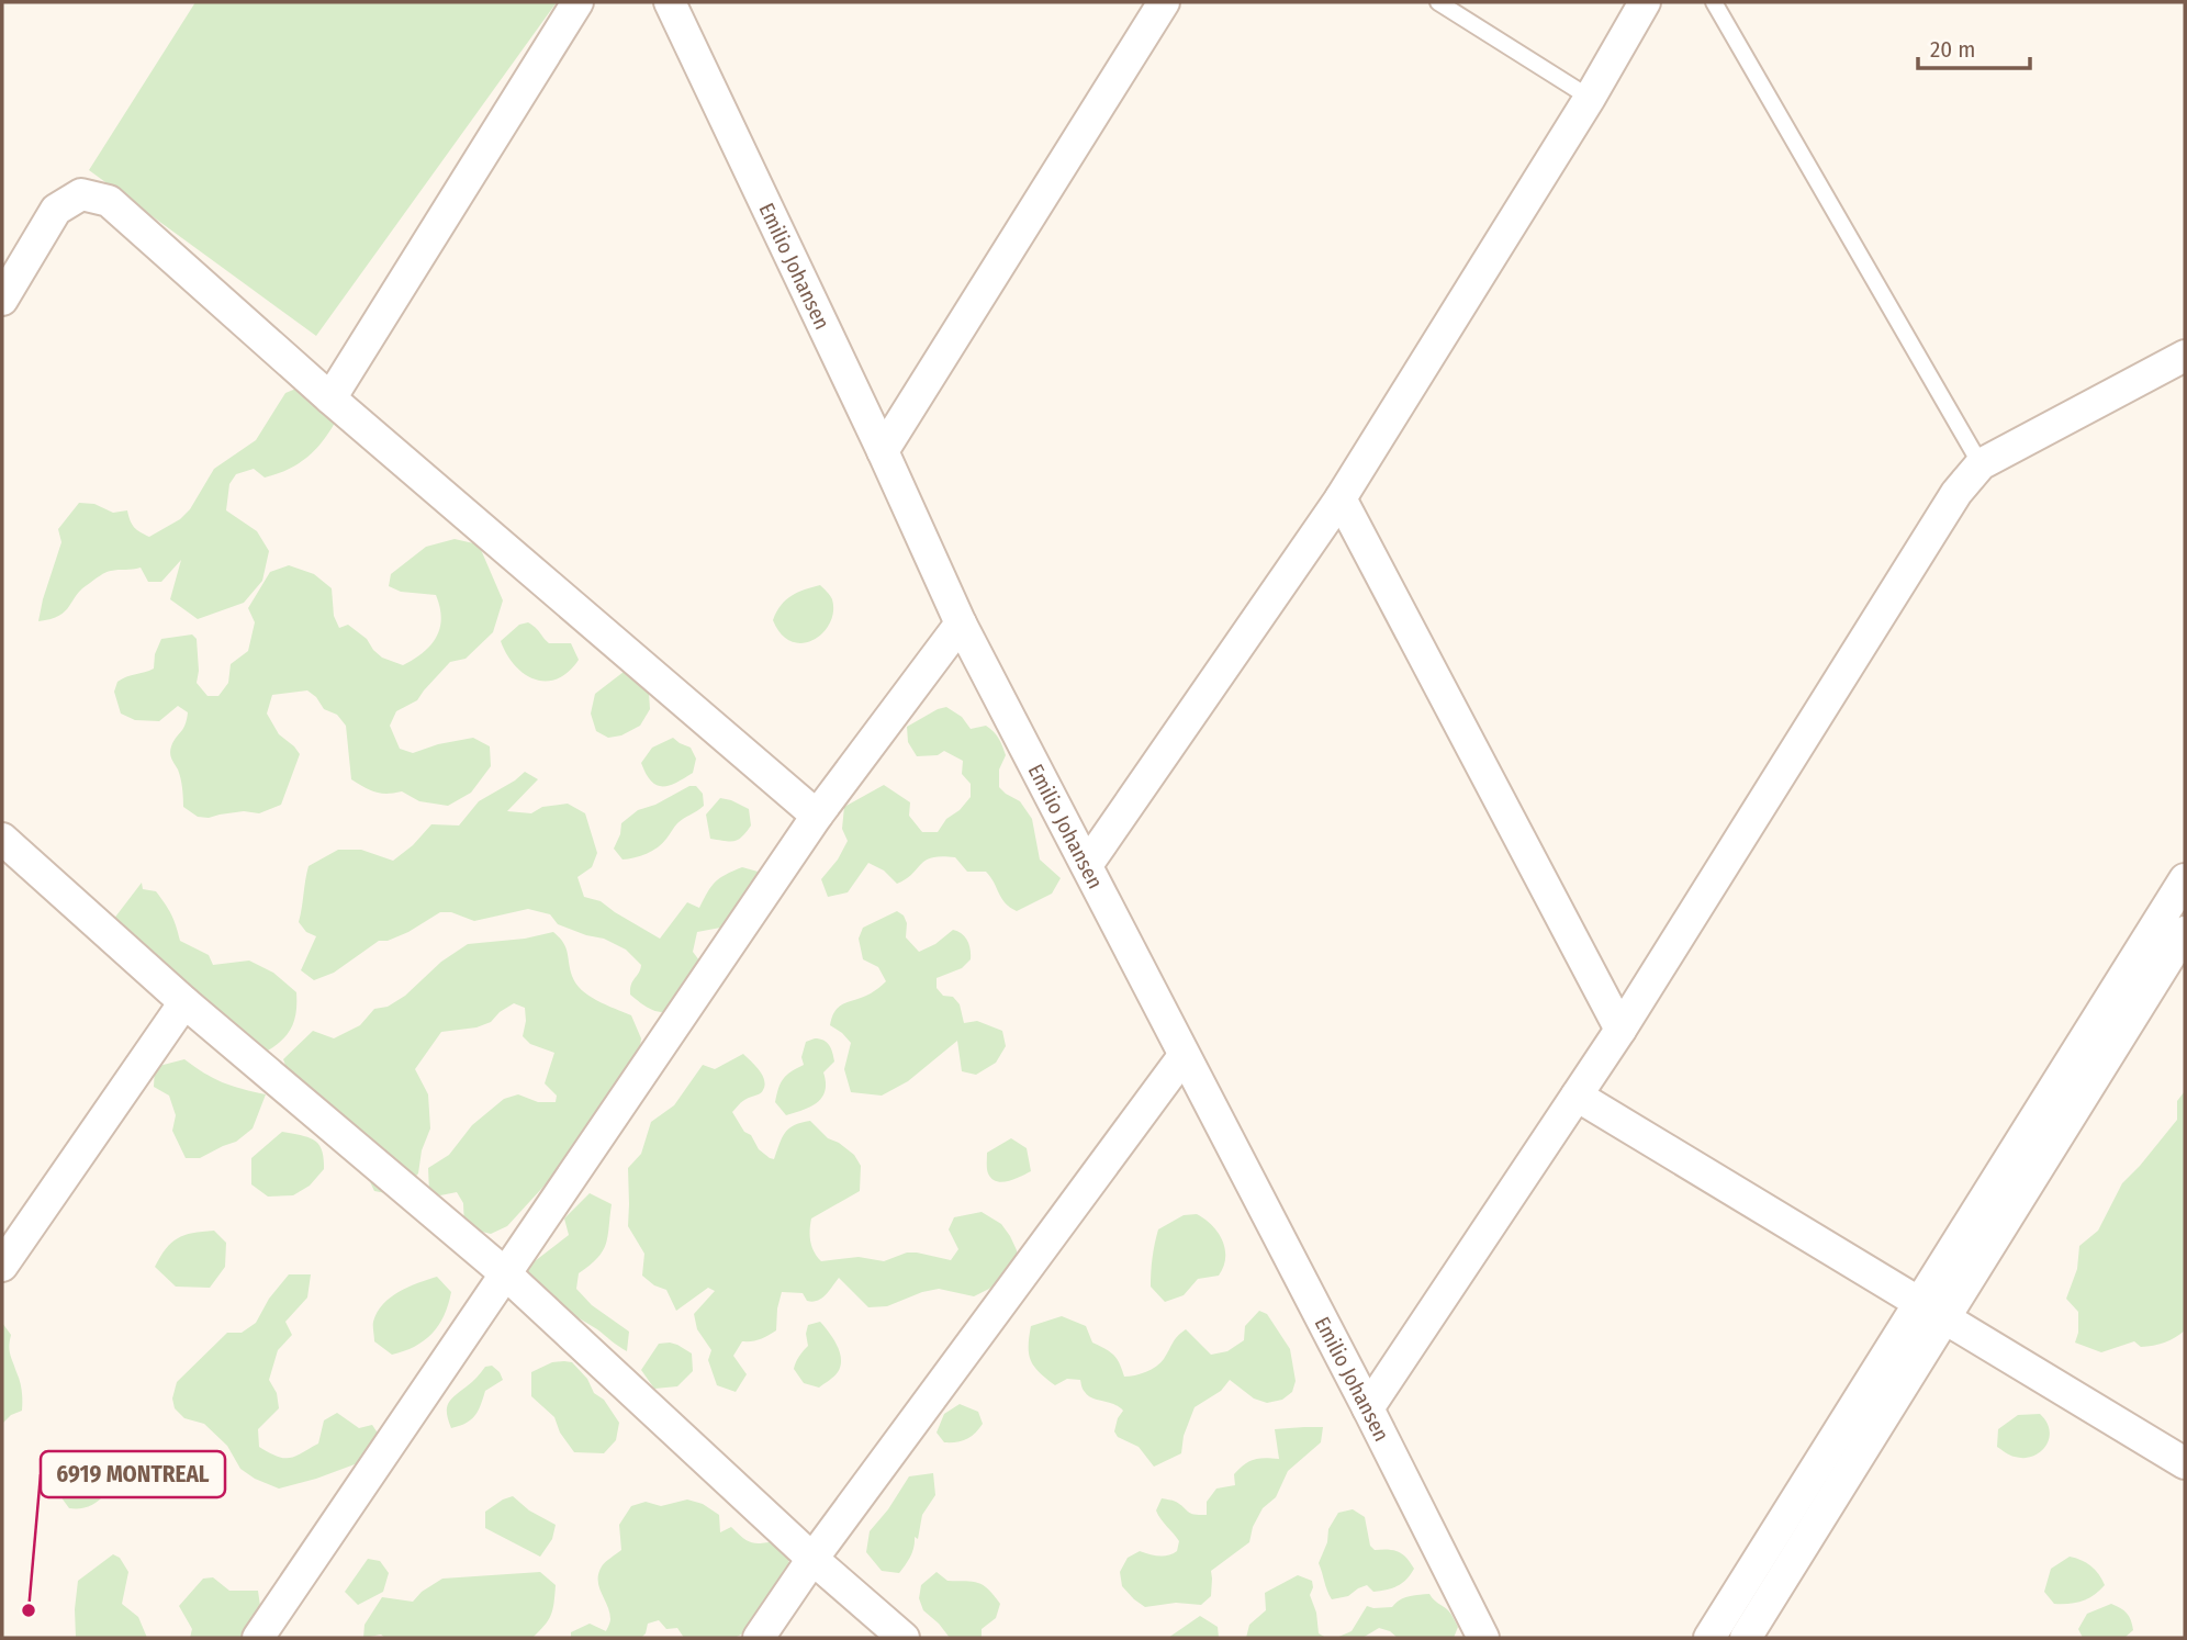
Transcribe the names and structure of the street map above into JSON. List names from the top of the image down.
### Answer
{
  "streets": {
    "street": ["Emilio Johansen"]
  },
  "places": ["6919 MONTREAL"],
  "scale_bar": "20 m"
}
